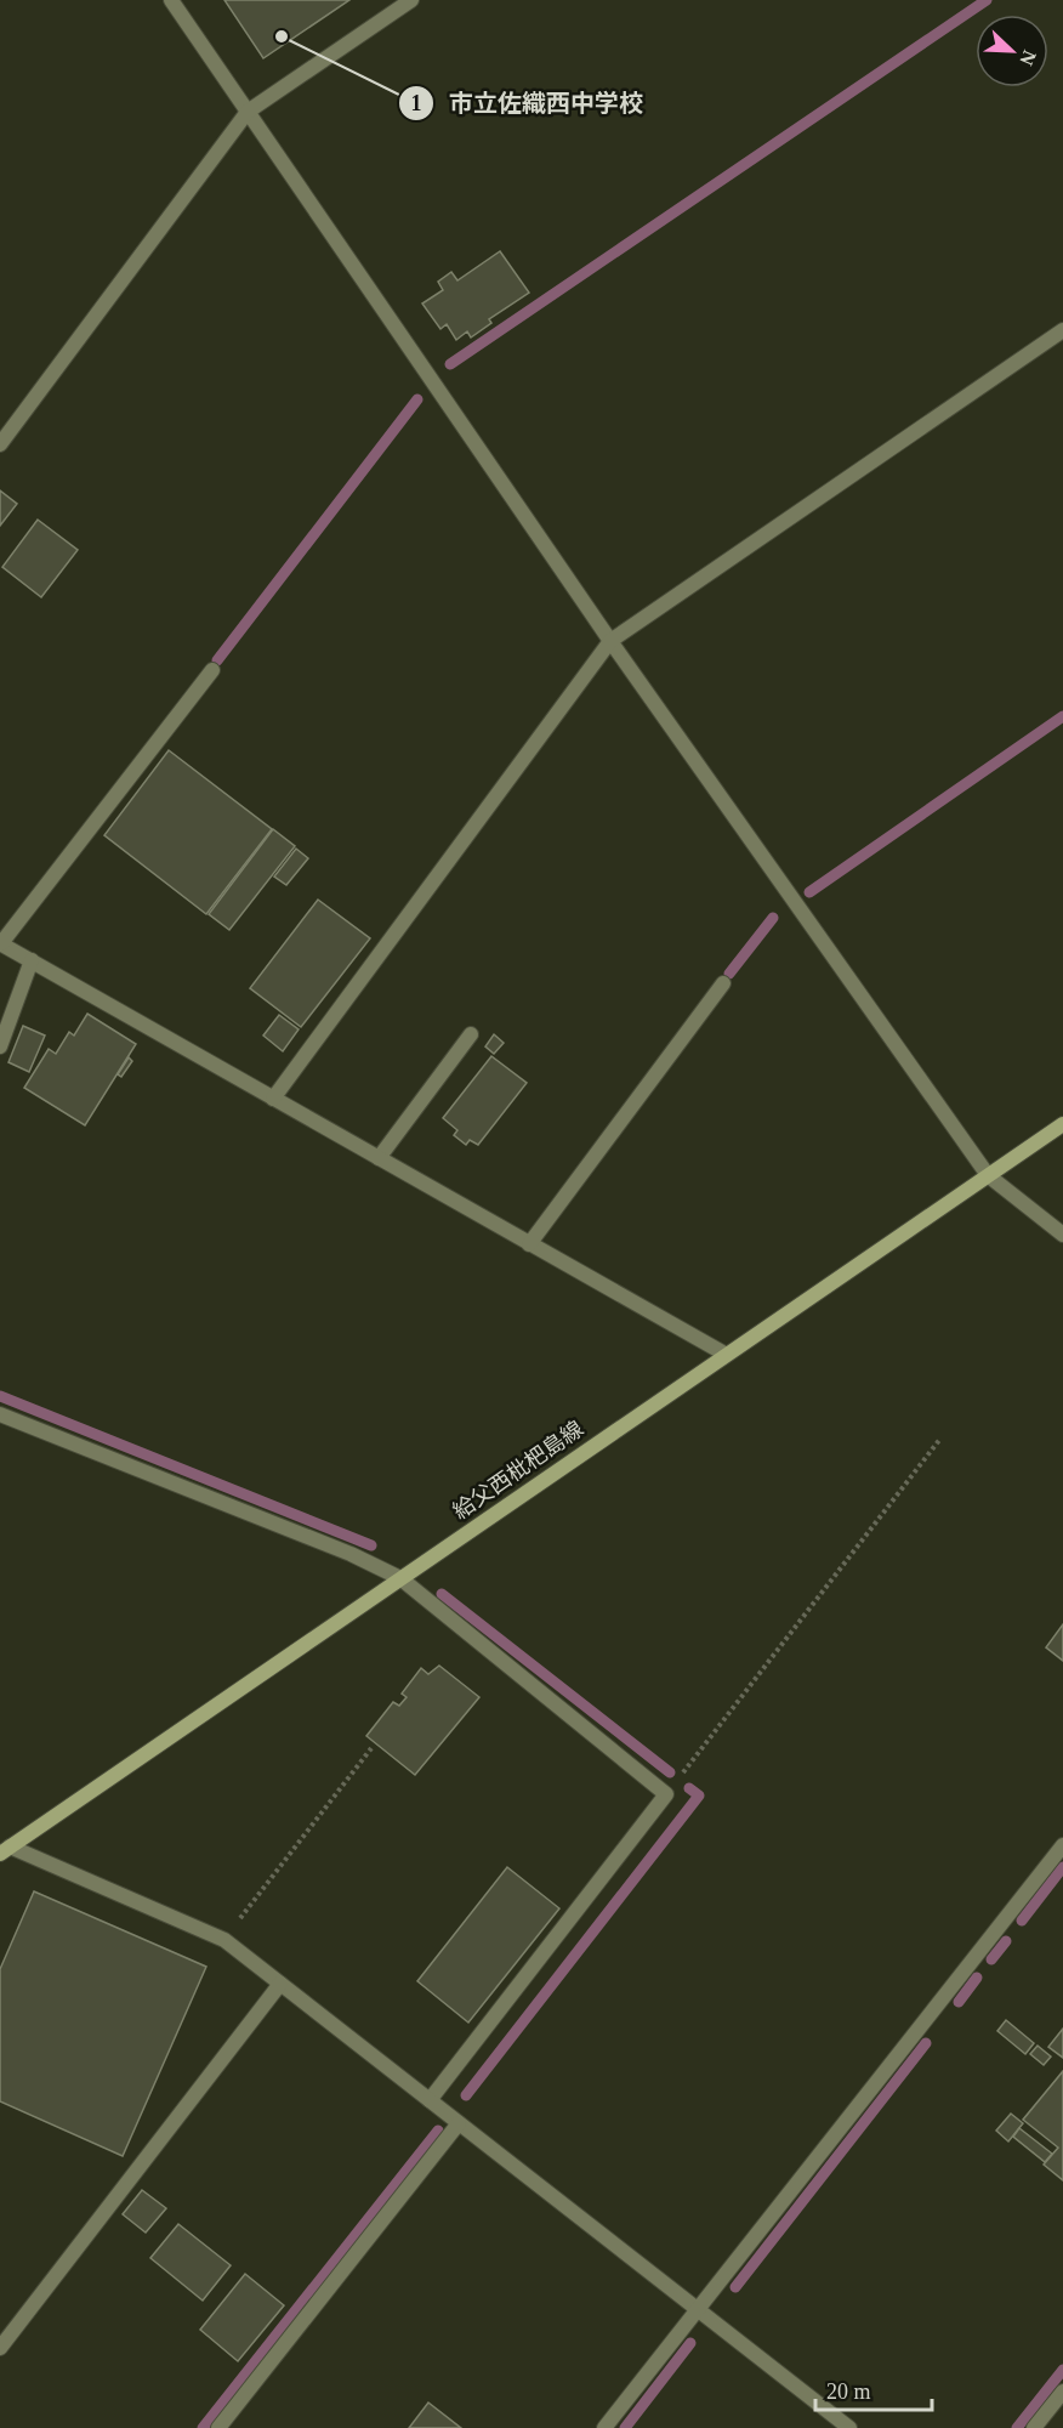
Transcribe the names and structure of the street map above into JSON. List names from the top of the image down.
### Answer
{
  "streets": {
    "main road": ["給父西枇杷島線"]
  },
  "places": ["市立佐織西中学校"],
  "scale_bar": "20 m",
  "north": "bottom right"
}
